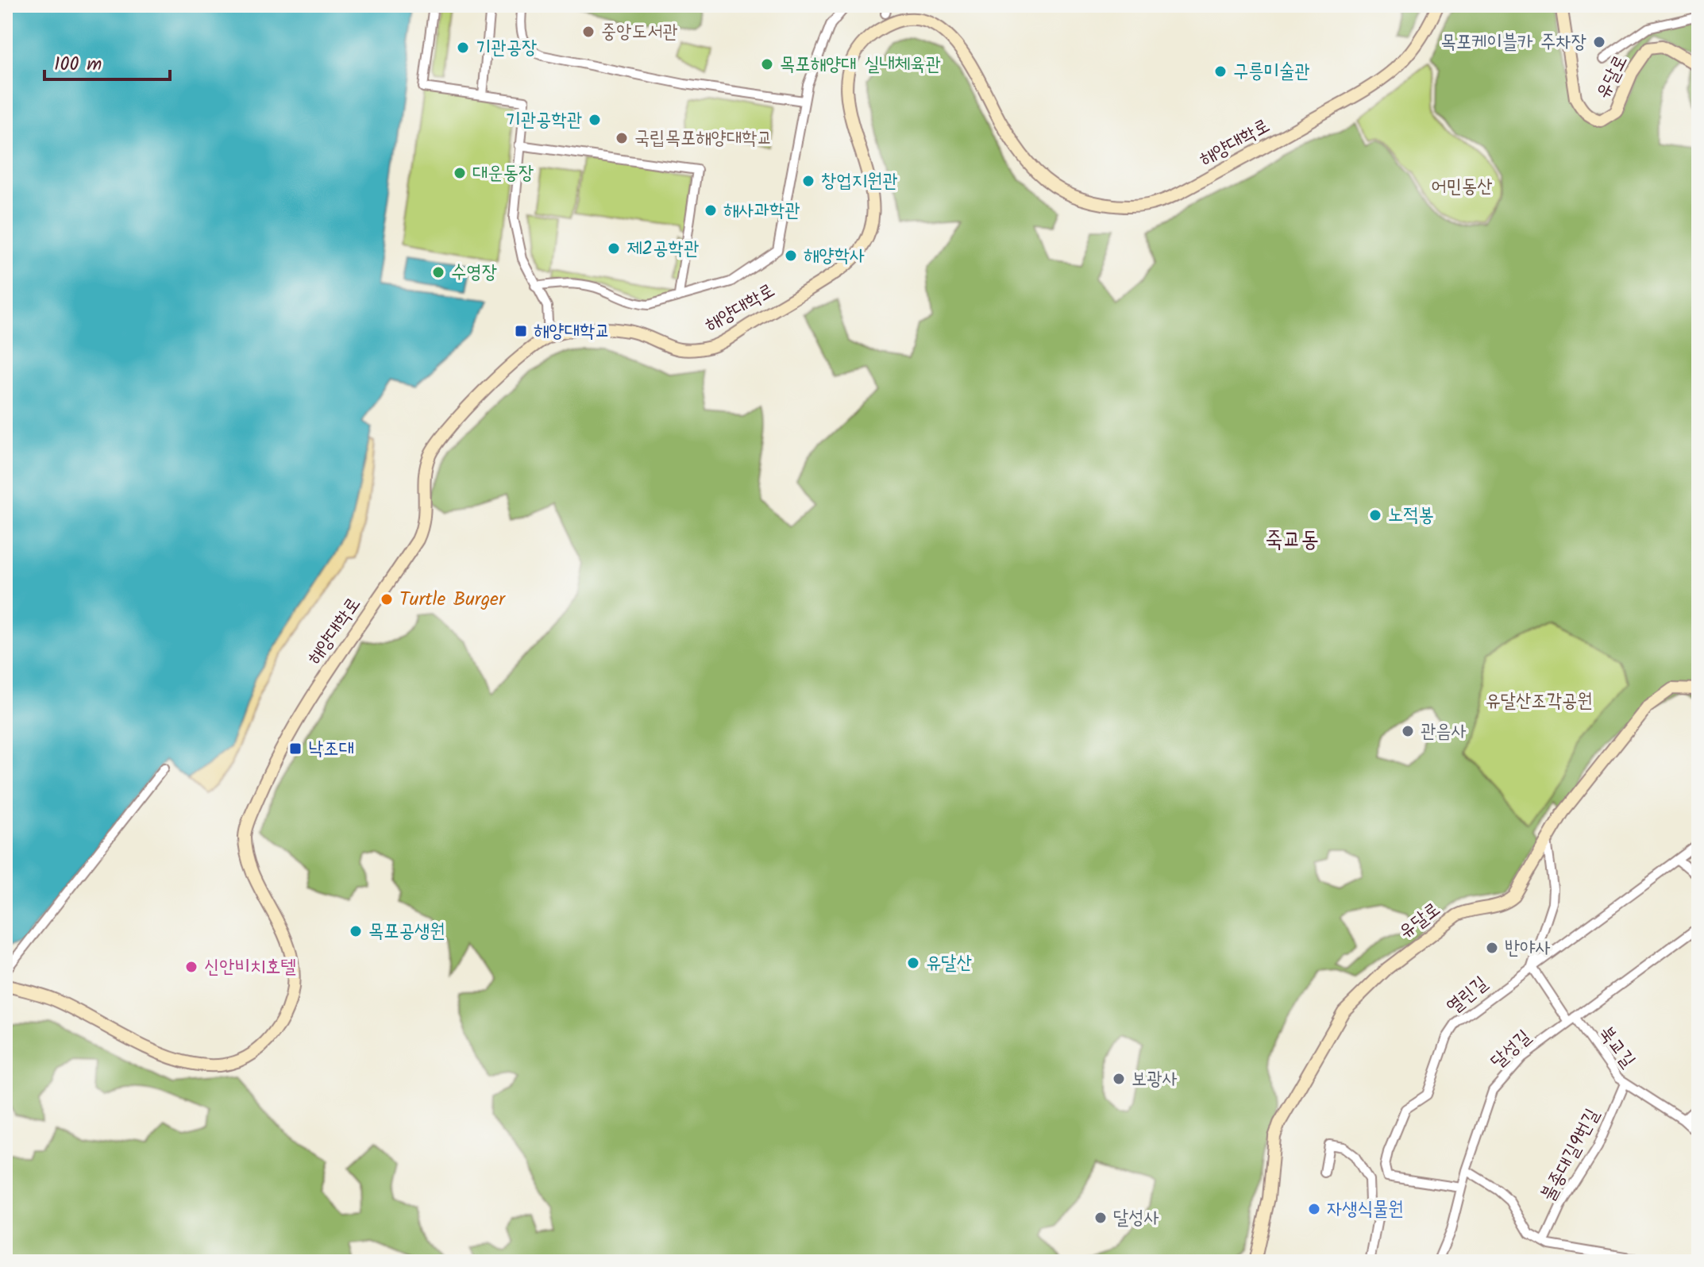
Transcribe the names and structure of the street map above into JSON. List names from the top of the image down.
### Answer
{
  "streets": {
    "street": [
      "유달로",
      "해양대학로",
      "열린길",
      "북교길",
      "달성길",
      "불종대길9번길"
    ]
  },
  "crossings": [
    ["열린길", "북교길"],
    ["열린길", "달성길"],
    ["북교길", "달성길"],
    ["북교길", "불종대길9번길"]
  ],
  "districts": ["죽교동"],
  "parks": ["어민동산", "유달산조각공원"],
  "places": {
    "other": [
      "중앙도서관",
      "목포케이블카 주차장",
      "기관공장",
      "목포해양대 실내체육관",
      "구릉미술관",
      "기관공학관",
      "국립목포해양대학교",
      "대운동장",
      "창업지원관",
      "해사과학관",
      "제2공학관",
      "해양학사",
      "수영장",
      "노적봉",
      "Turtle Burger",
      "관음사",
      "목포공생원",
      "반야사",
      "유달산",
      "신안비치호텔",
      "보광사",
      "자생식물원",
      "달성사"
    ],
    "transit": ["해양대학교", "낙조대"]
  },
  "scale_bar": "100 m"
}
